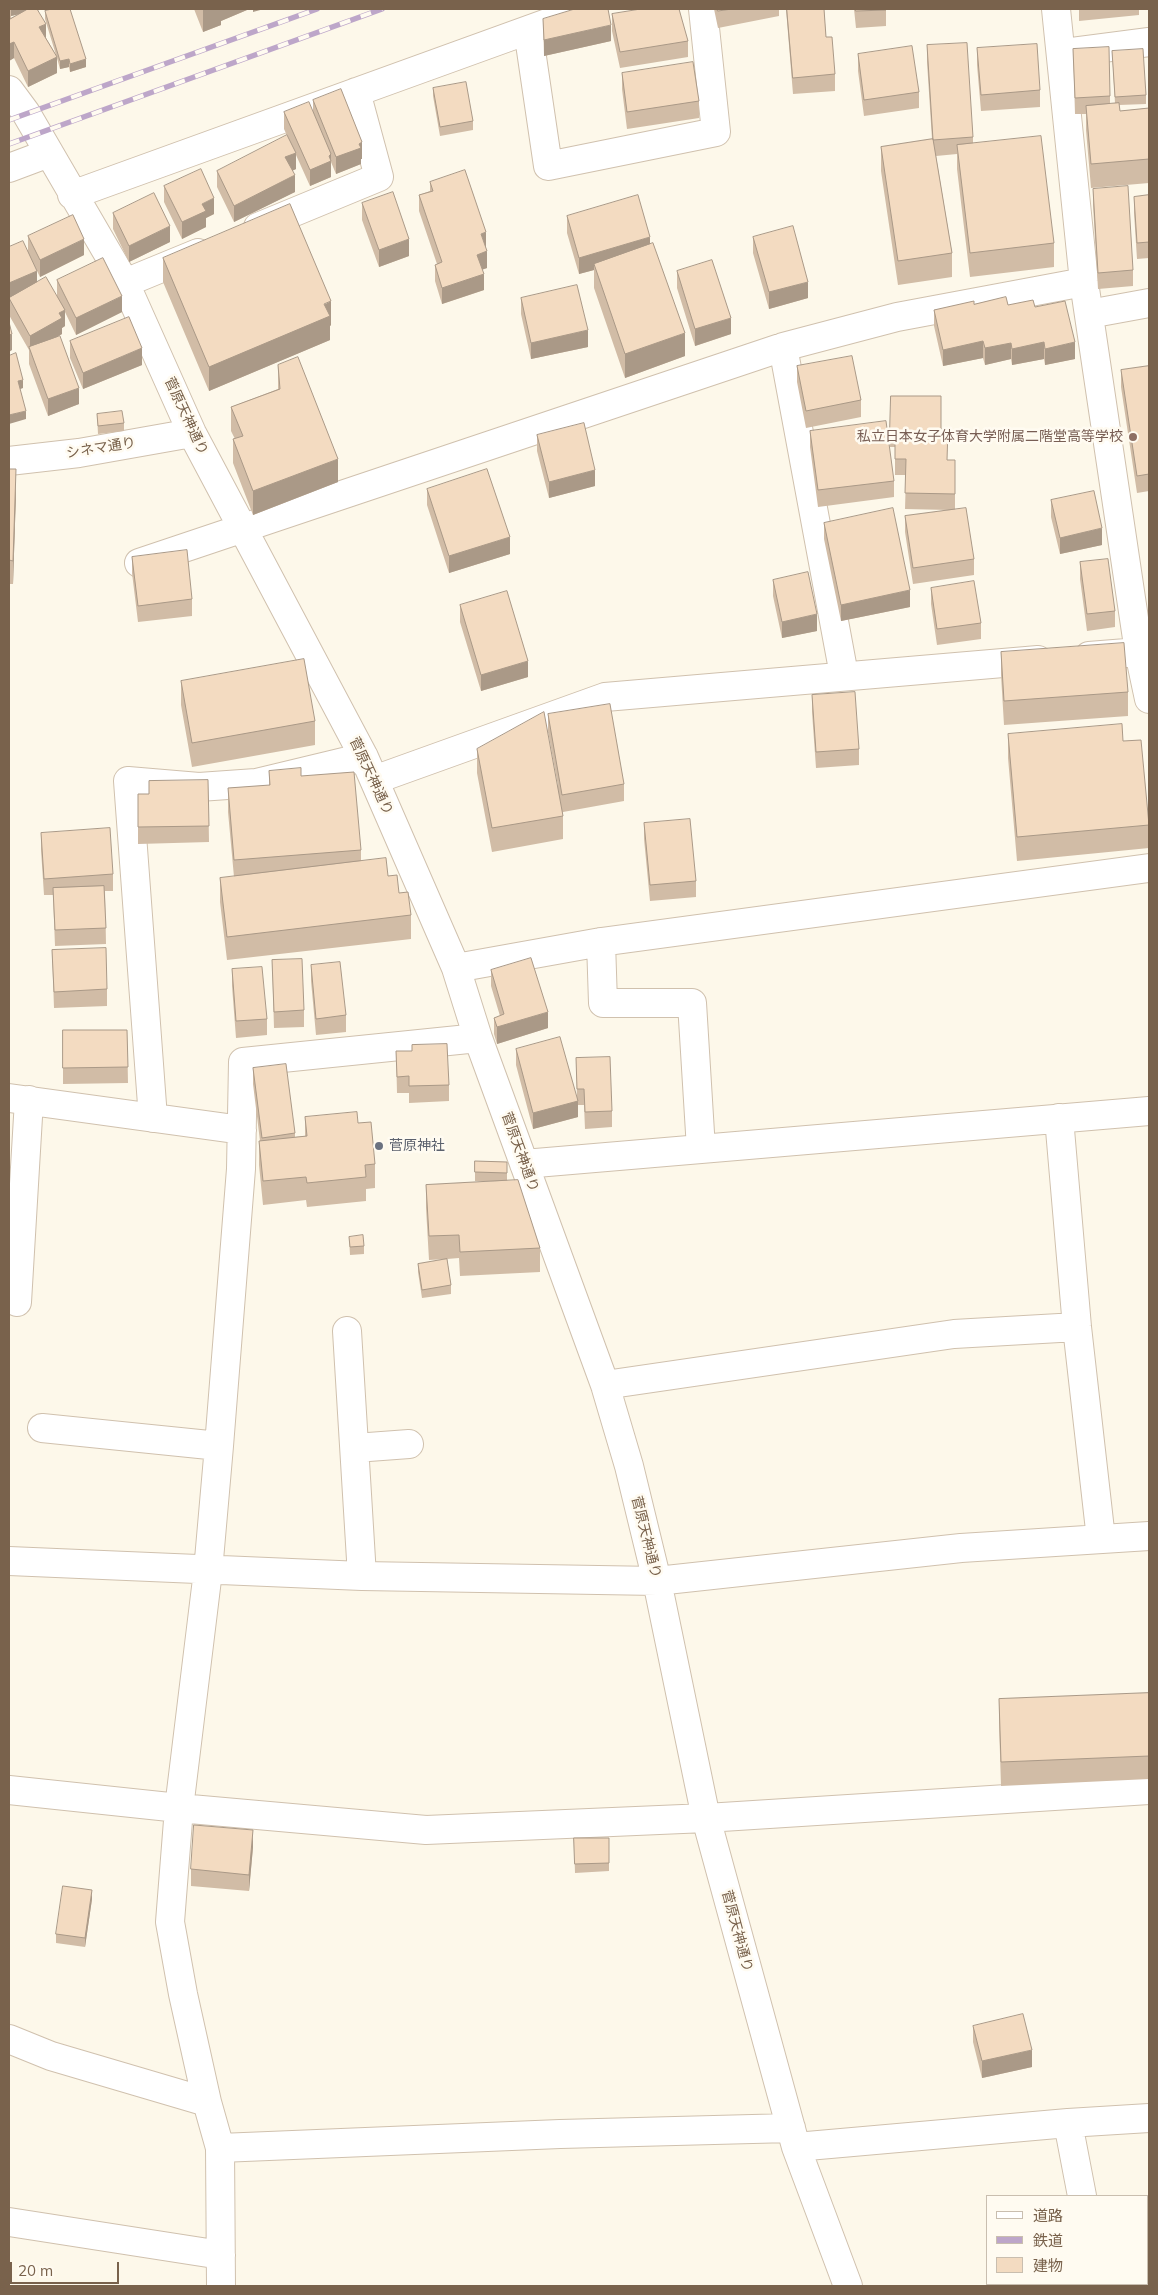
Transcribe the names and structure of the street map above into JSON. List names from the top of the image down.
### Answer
{
  "streets": {
    "street": ["菅原天神通り", "シネマ通り"]
  },
  "crossings": [
    ["菅原天神通り", "シネマ通り"]
  ],
  "places": ["私立日本女子体育大学附属二階堂高等学校", "菅原神社"],
  "legend": ["道路", "鉄道", "建物"],
  "scale_bar": "20 m"
}
